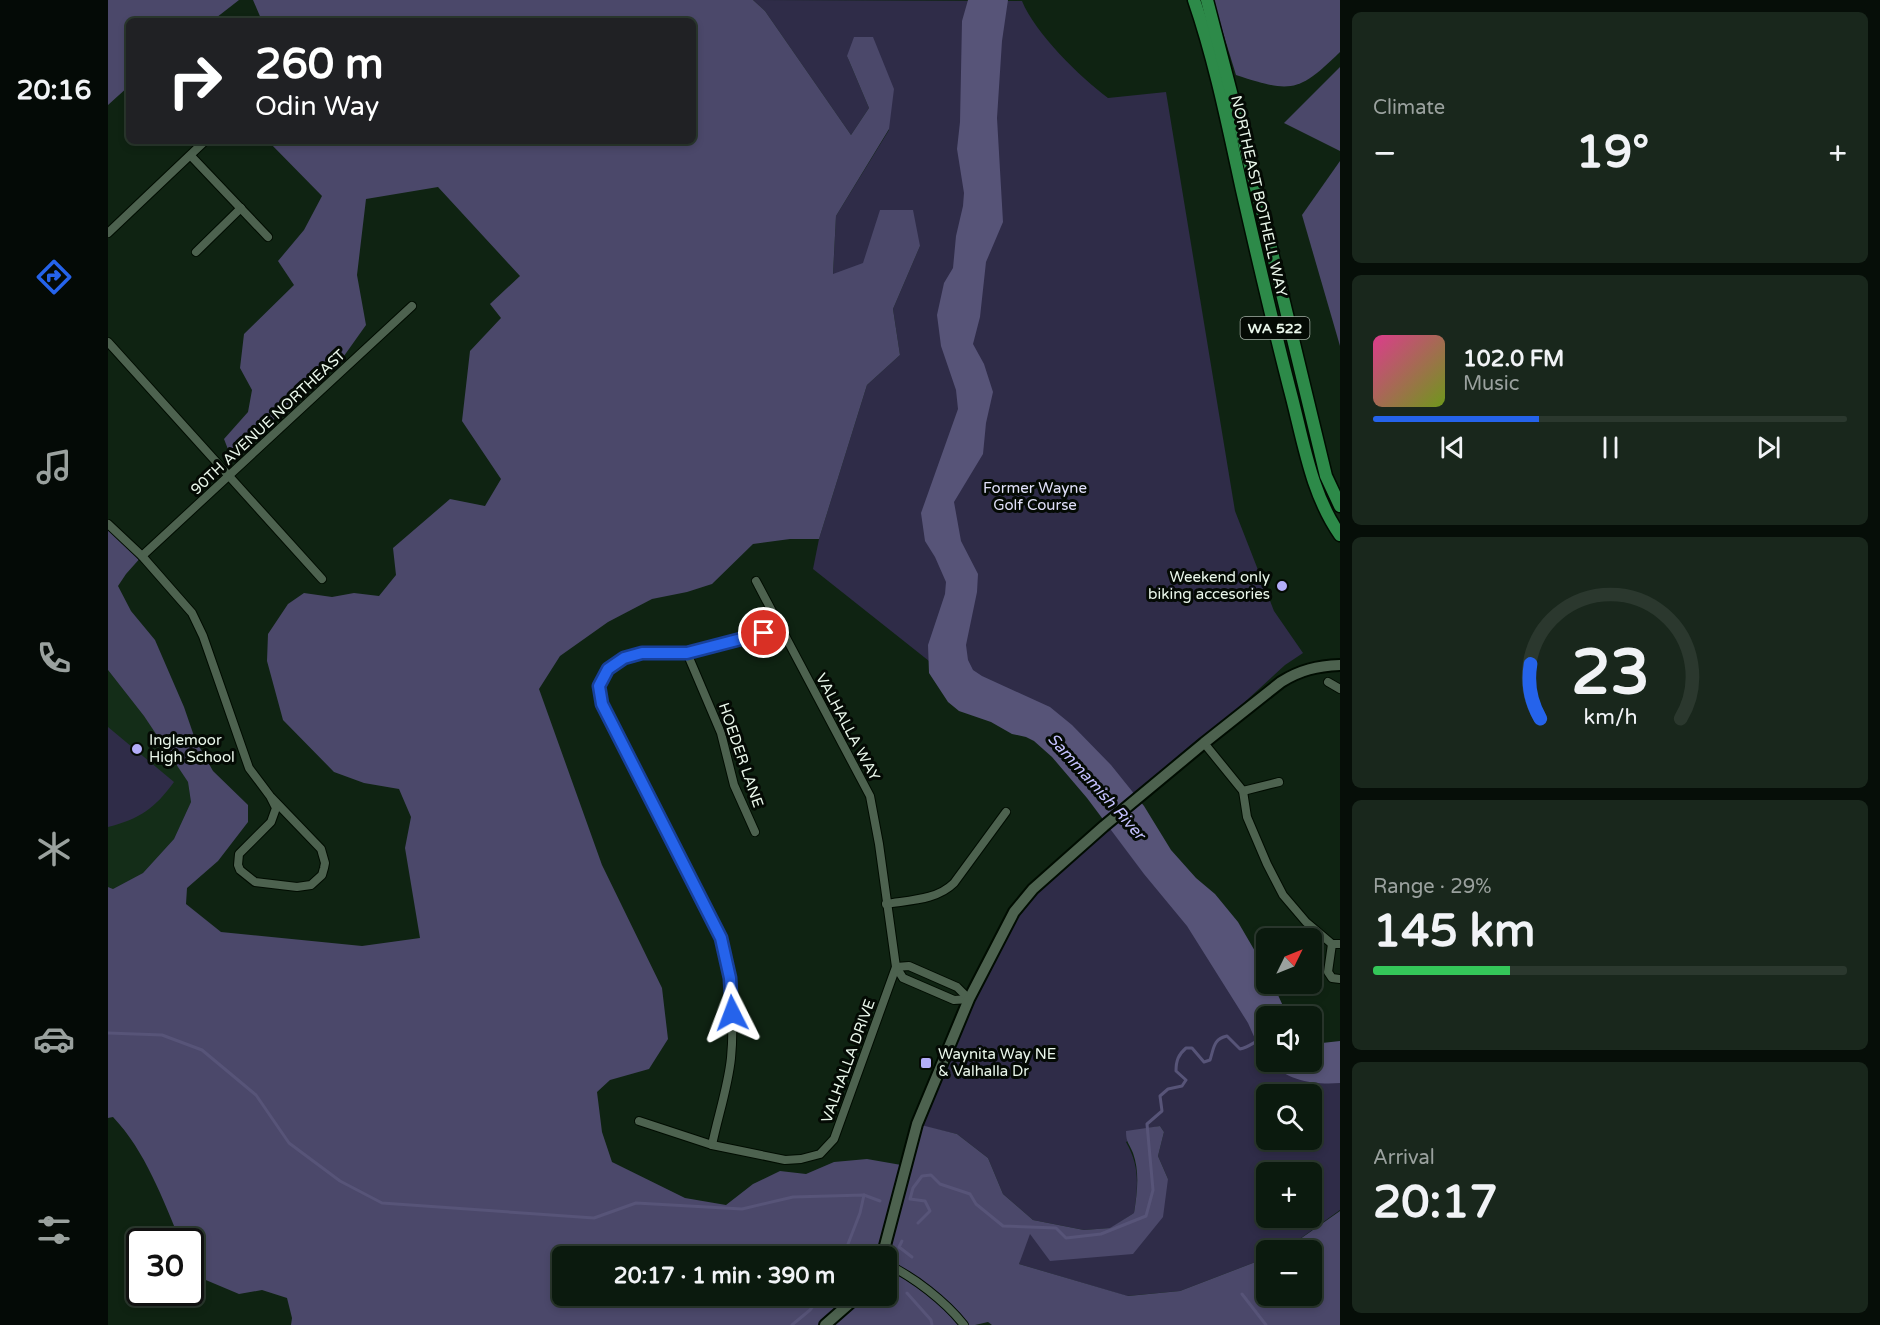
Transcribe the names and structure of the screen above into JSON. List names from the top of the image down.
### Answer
{
  "streets": {
    "main road": ["NORTHEAST BOTHELL WAY", "WA 522"],
    "street": [
      "90TH AVENUE NORTHEAST",
      "VALHALLA WAY",
      "HOEDER LANE",
      "VALHALLA DRIVE"
    ]
  },
  "crossings": [
    ["VALHALLA WAY", "VALHALLA DRIVE"]
  ],
  "water": ["Sammamish River"],
  "parks": ["Former Wayne Golf Course"],
  "places": {
    "other": ["Weekend only biking accesories", "Inglemoor High School"],
    "transit": ["Waynita Way NE & Valhalla Dr"]
  },
  "north": "top right",
  "page": {
    "tabs": "20:16",
    "tile": [
      "Climate",
      ["Range · 29%", "145 km"],
      ["Arrival", "20:17"]
    ],
    "turn": ["260 m", "Odin Way"],
    "heat": ["−", "19°", "+"],
    "song": ["102.0 FM", "Music"],
    "map_buttons": ["+", "−"],
    "limit": "30",
    "trip": "20:17 · 1 min · 390 m",
    "gauge": ["23", "km/h"]
  }
}
